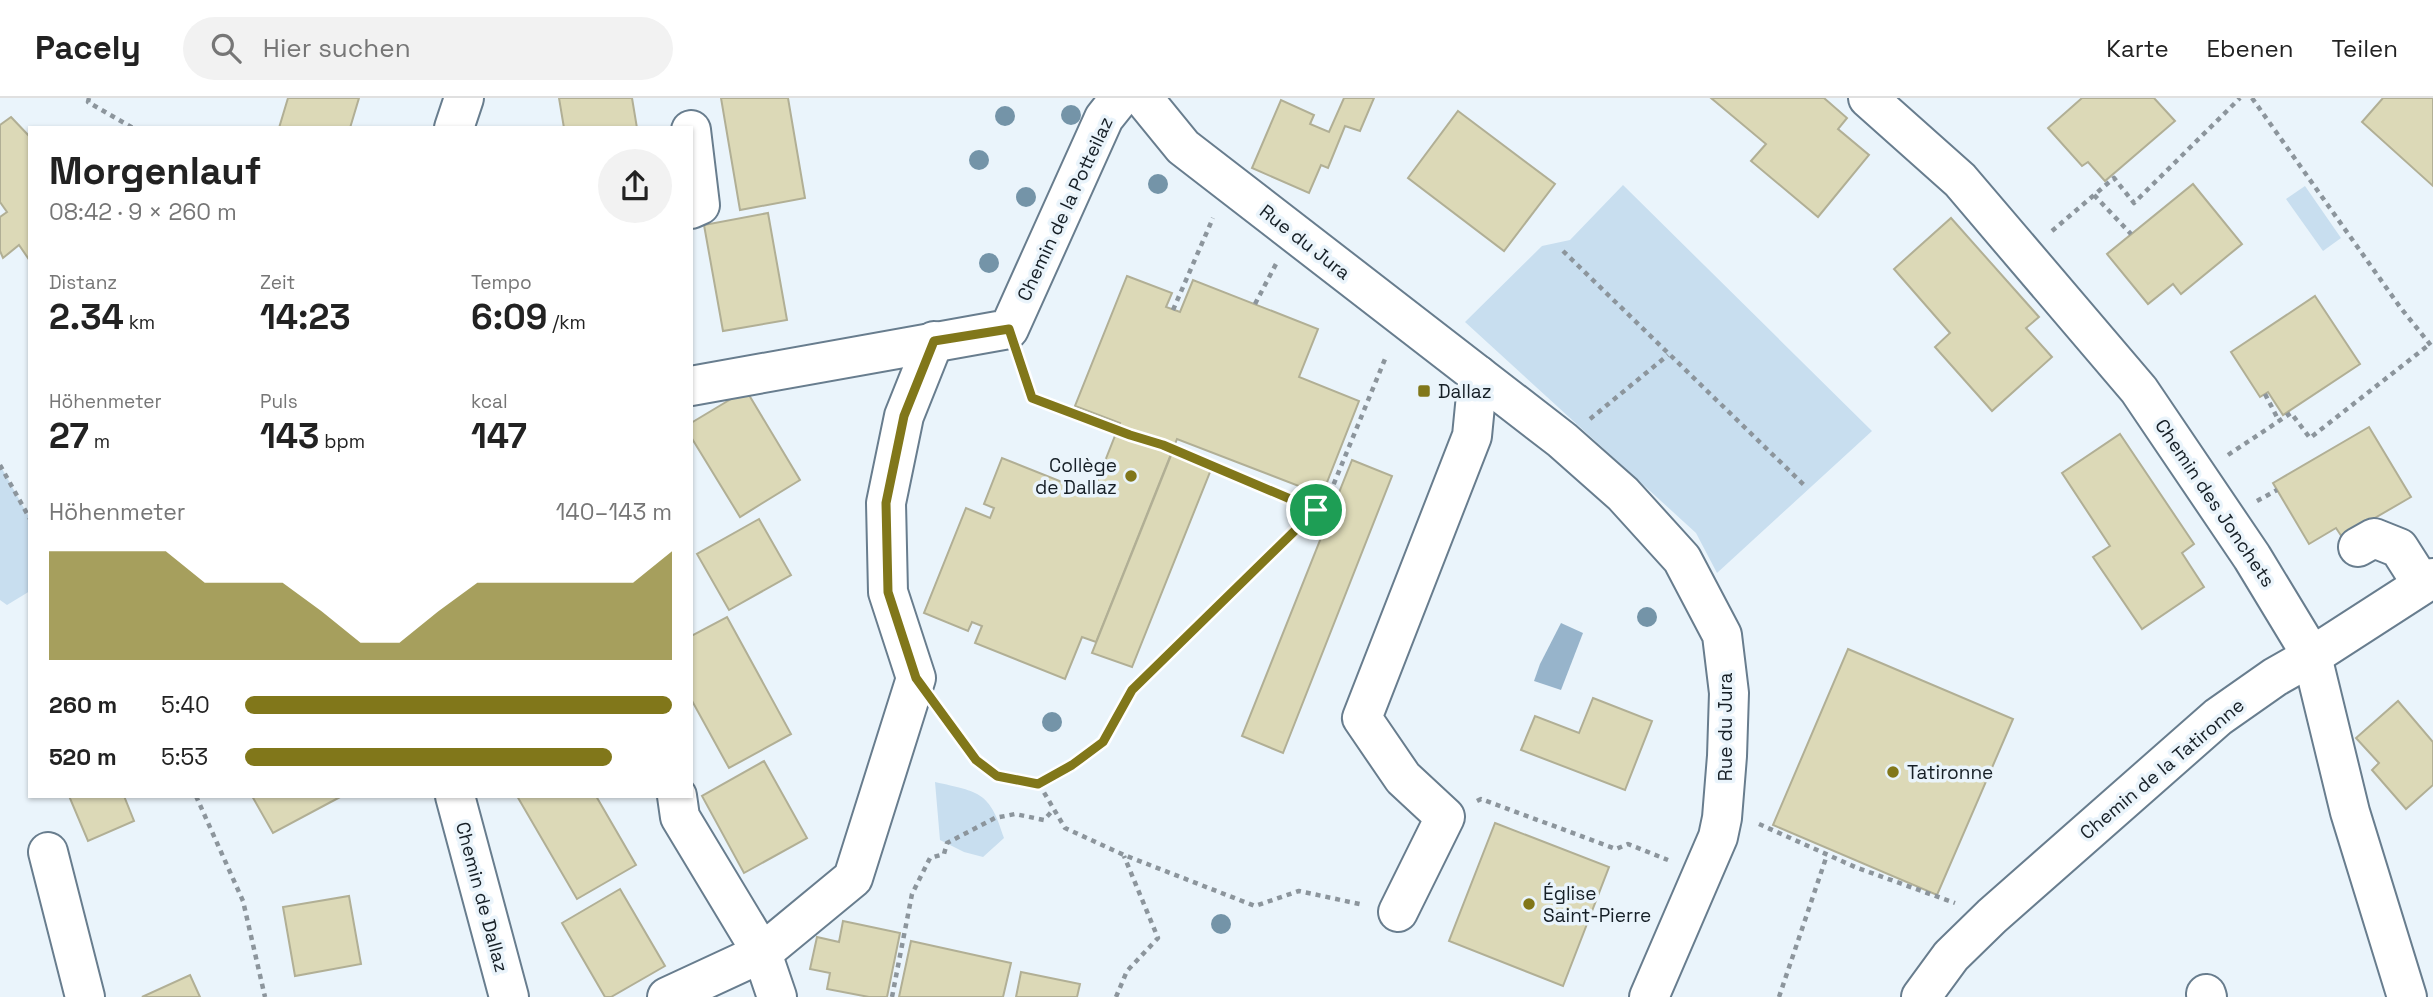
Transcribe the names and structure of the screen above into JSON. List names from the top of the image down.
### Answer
{
  "streets": {
    "street": [
      "Chemin de la Potteilaz",
      "Rue du Jura",
      "Chemin des Jonchets",
      "Chemin de la Tatironne",
      "Chemin de Dallaz"
    ]
  },
  "crossings": [
    ["Chemin des Jonchets", "Chemin de la Tatironne"]
  ],
  "places": {
    "transit": ["Dallaz"],
    "other": ["Collège de Dallaz", "Tatironne", "Église Saint-Pierre"]
  },
  "page": {
    "header": "Pacely",
    "search": "Hier suchen",
    "nav": ["Karte", "Ebenen", "Teilen"],
    "heading": ["Morgenlauf", "08:42 · 9 × 260 m"],
    "stats": [
      ["Distanz", "2.34 km"],
      ["Zeit", "14:23"],
      ["Tempo", "6:09 /km"],
      ["Höhenmeter", "27 m"],
      ["Puls", "143 bpm"],
      ["kcal", "147"]
    ],
    "chart": ["Höhenmeter", "140–143 m"],
    "list": [
      {
        "name": "260 m",
        "note": "5:40"
      },
      {
        "name": "520 m",
        "note": "5:53"
      }
    ]
  }
}
